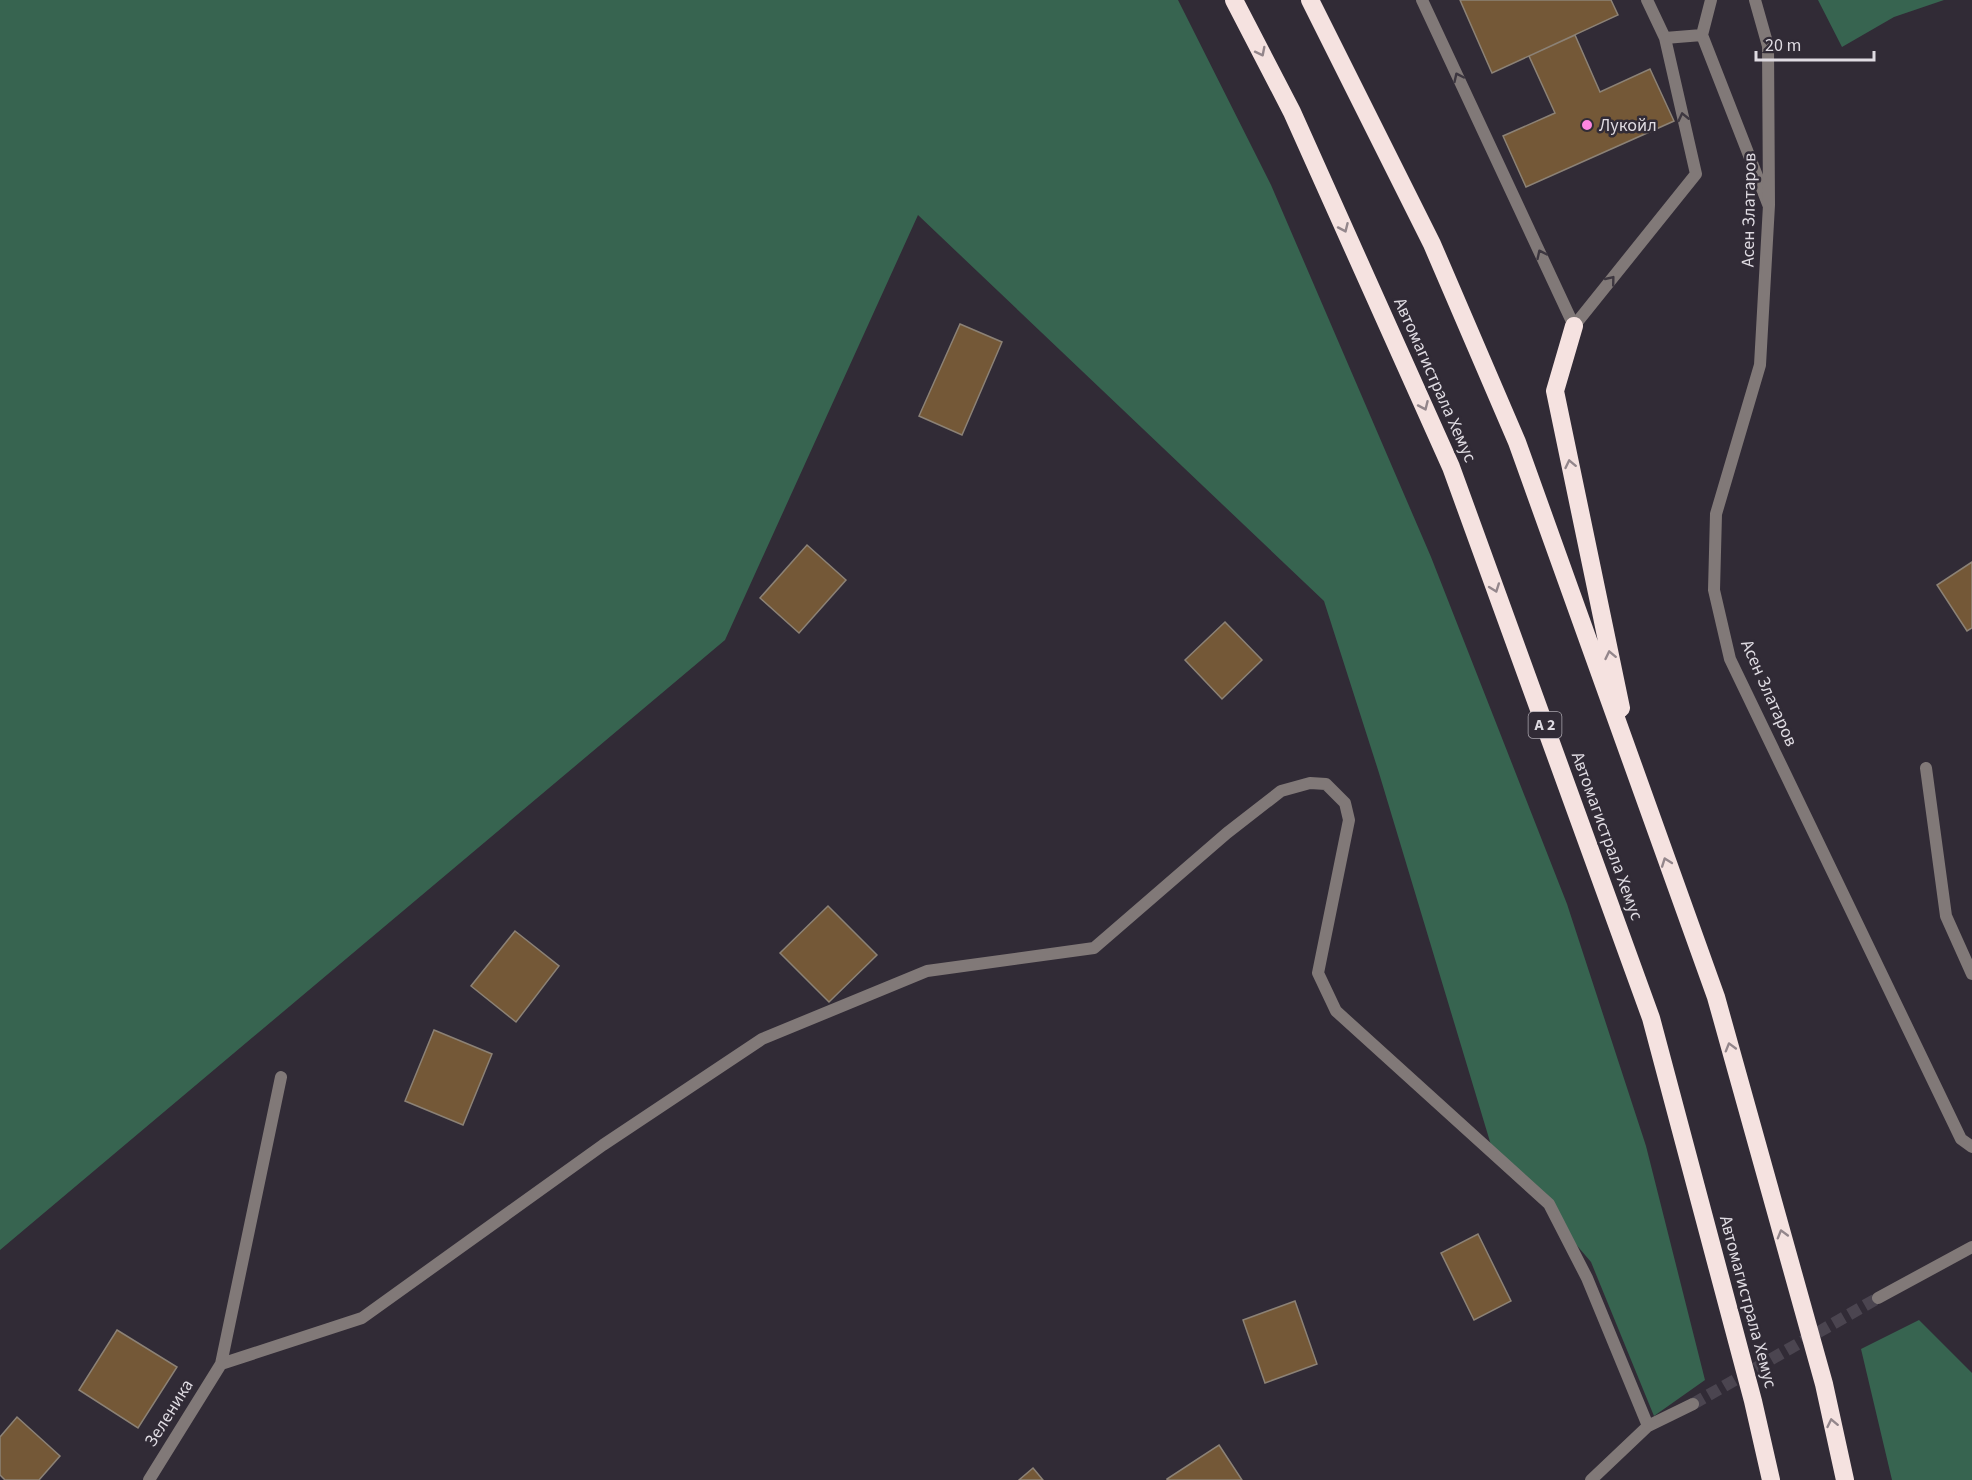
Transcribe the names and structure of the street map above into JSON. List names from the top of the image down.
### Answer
{
  "streets": {
    "highway": ["Автомагистрала Хемус", "A 2"],
    "street": ["Асен Златаров", "Зеленика"]
  },
  "places": ["Лукойл"],
  "scale_bar": "20 m"
}
